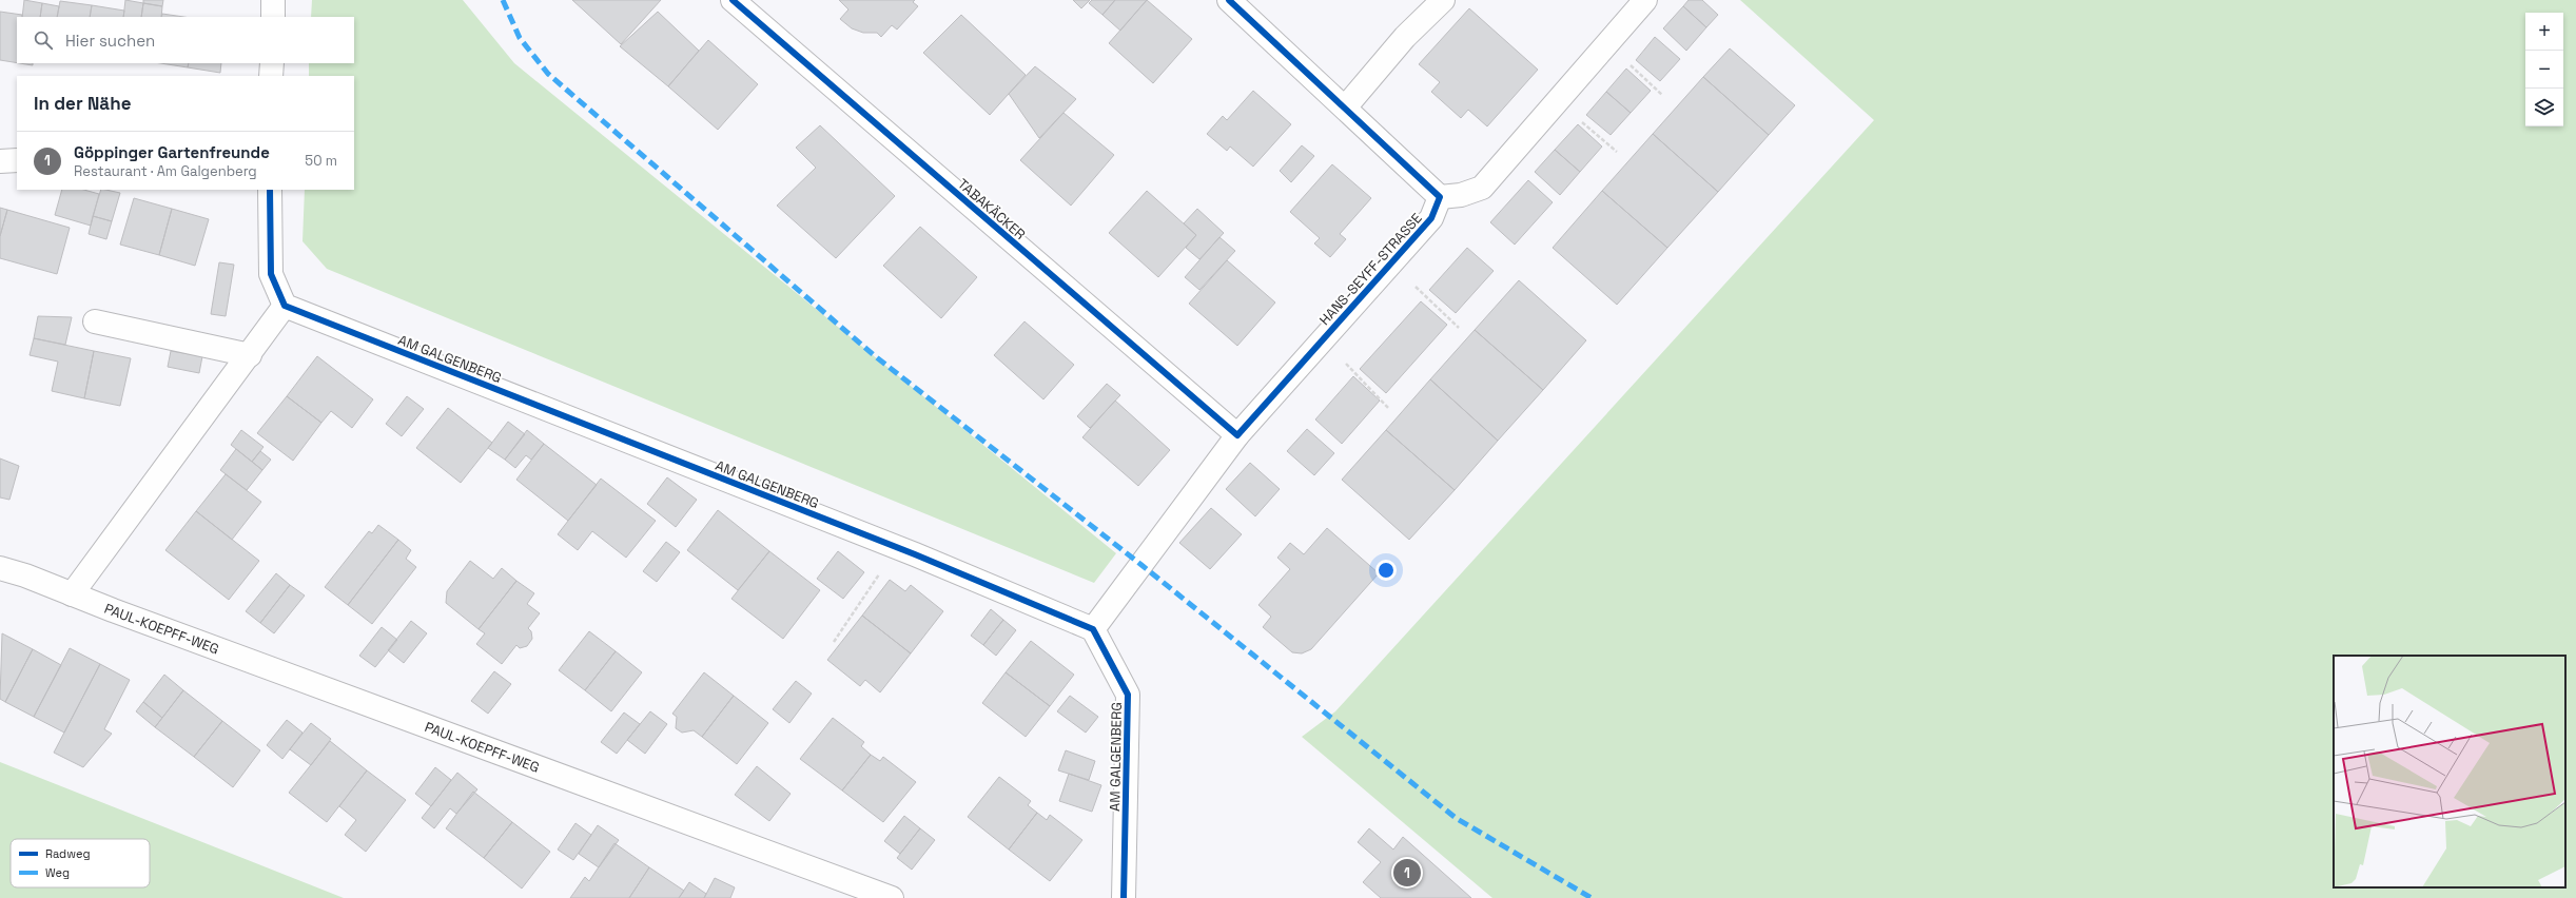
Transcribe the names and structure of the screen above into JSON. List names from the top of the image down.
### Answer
{
  "streets": {
    "street": [
      "TABAKÄCKER",
      "HANS-SEYFF-STRASSE",
      "AM GALGENBERG",
      "PAUL-KOEPFF-WEG"
    ]
  },
  "crossings": [
    ["TABAKÄCKER", "HANS-SEYFF-STRASSE"],
    ["HANS-SEYFF-STRASSE", "AM GALGENBERG"]
  ],
  "legend": ["Radweg", "Weg"],
  "page": {
    "map_buttons": ["+", "−"],
    "search": "Hier suchen",
    "heading": "In der Nähe",
    "list": [
      {
        "mark": "1",
        "name": "Göppinger Gartenfreunde",
        "note": "Restaurant · Am Galgenberg",
        "value": "50 m"
      }
    ],
    "pins": "1"
  }
}
